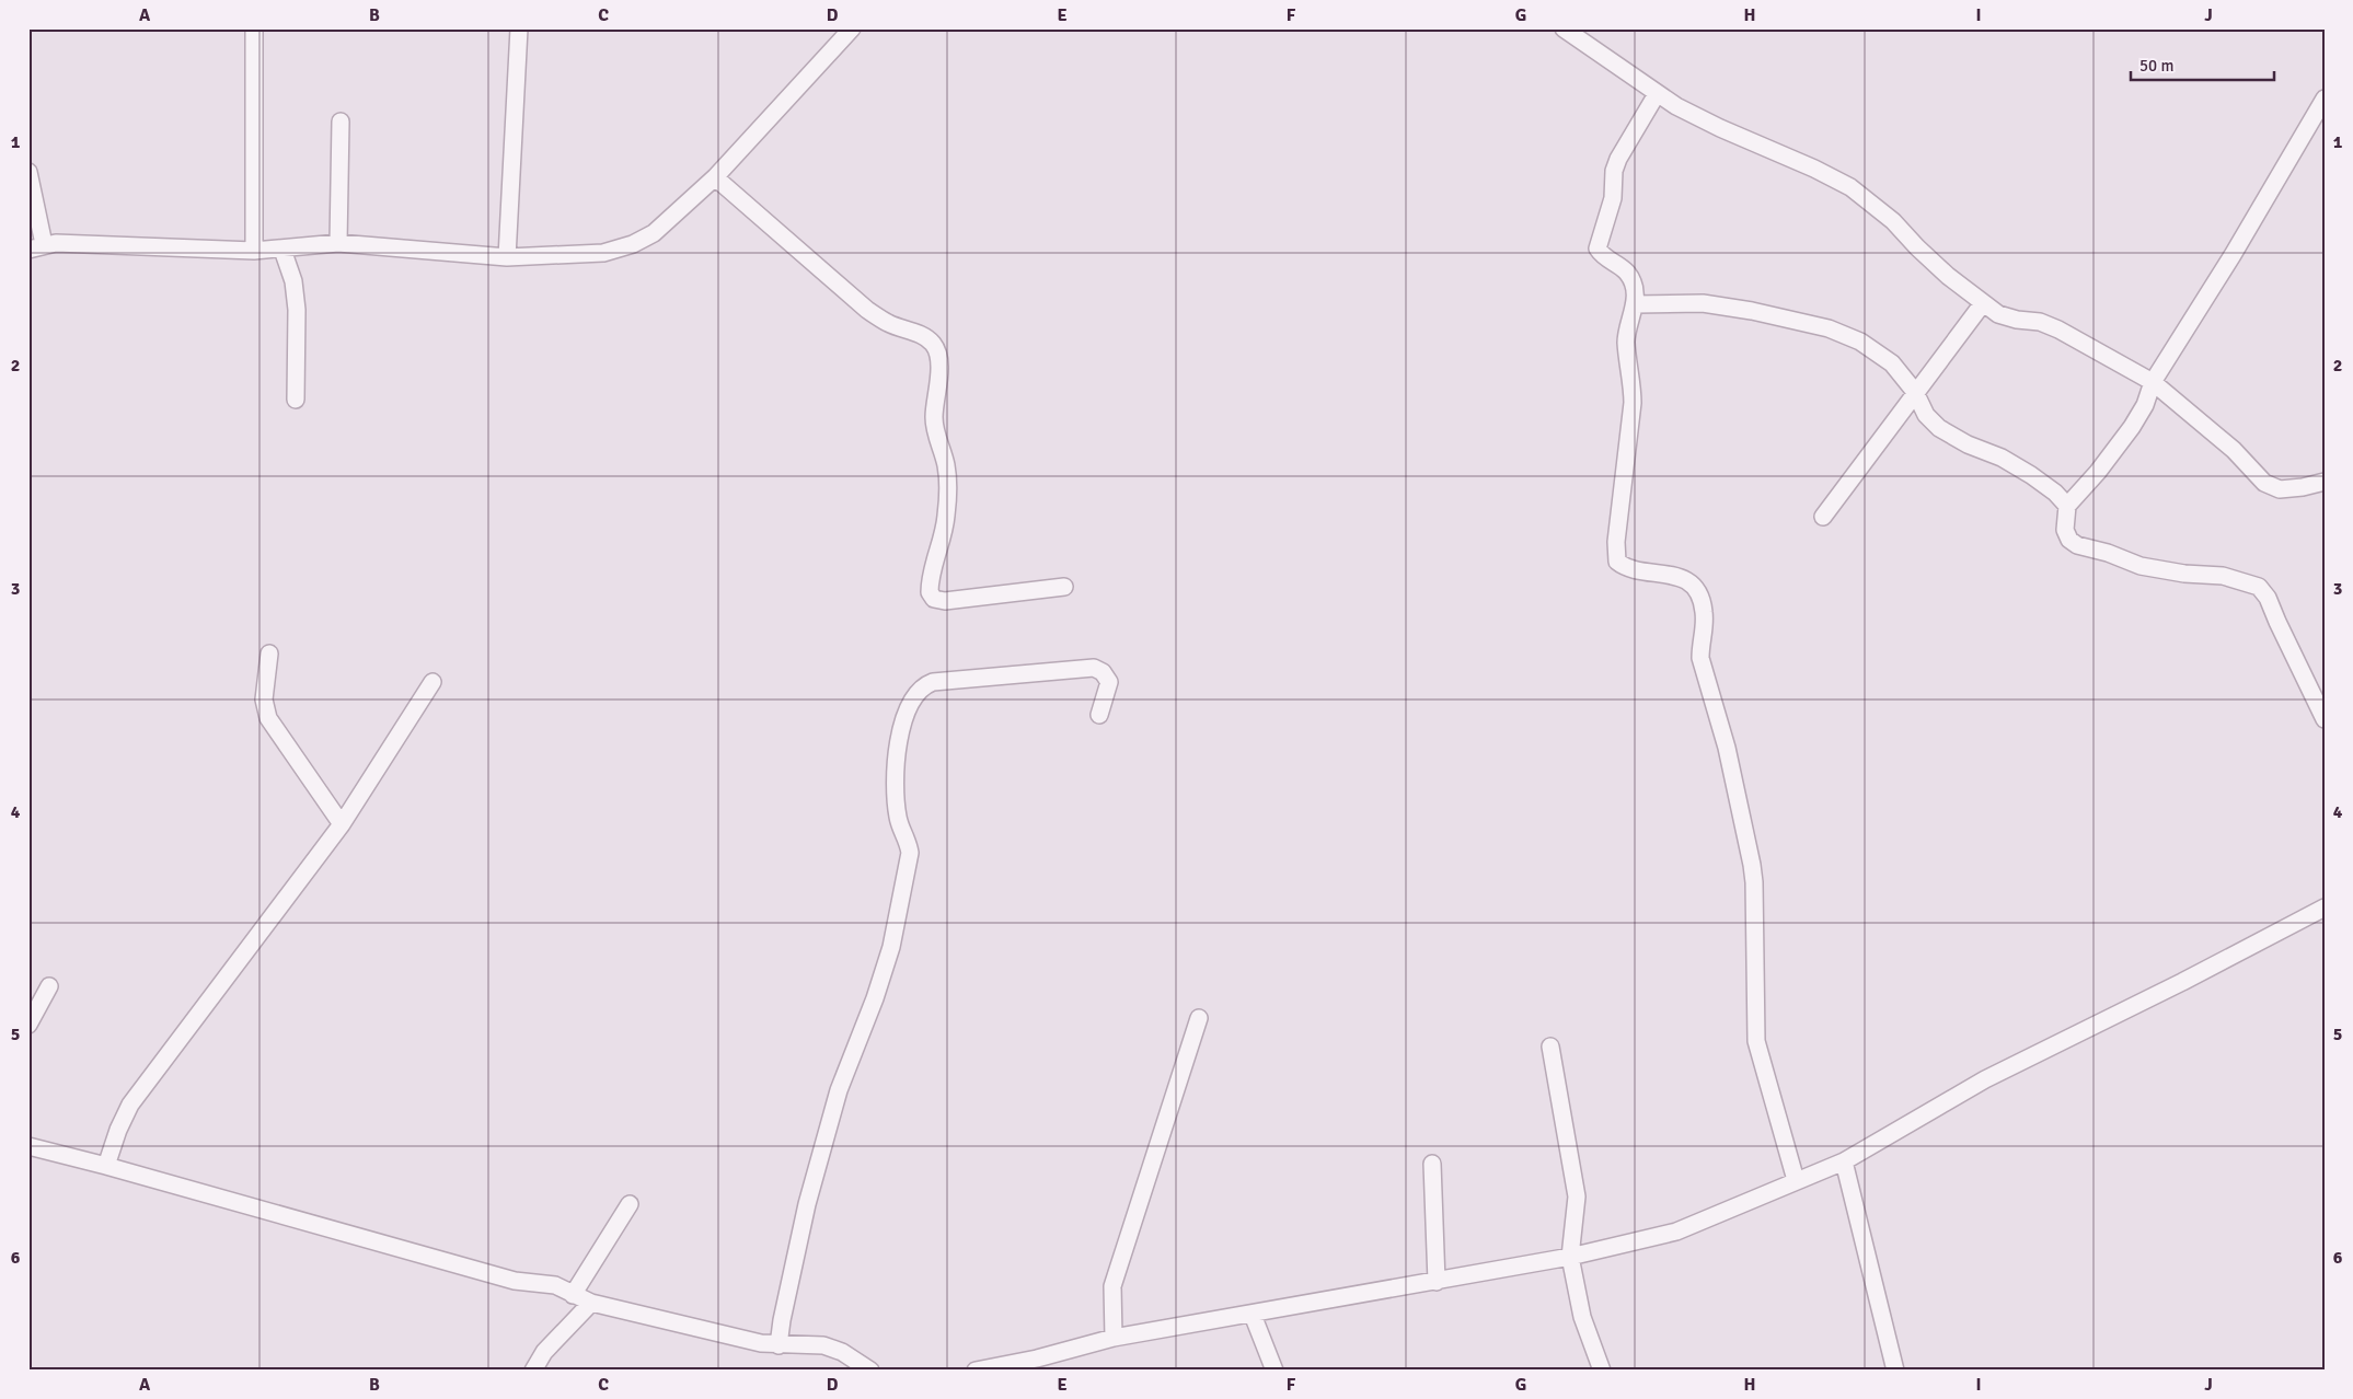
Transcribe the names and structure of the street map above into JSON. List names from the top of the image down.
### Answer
{
  "scale_bar": "50 m",
  "grid": {
    "columns": [
      "A",
      "B",
      "C",
      "D",
      "E",
      "F",
      "G",
      "H",
      "I",
      "J"
    ],
    "rows": [
      "1",
      "2",
      "3",
      "4",
      "5",
      "6"
    ]
  }
}
